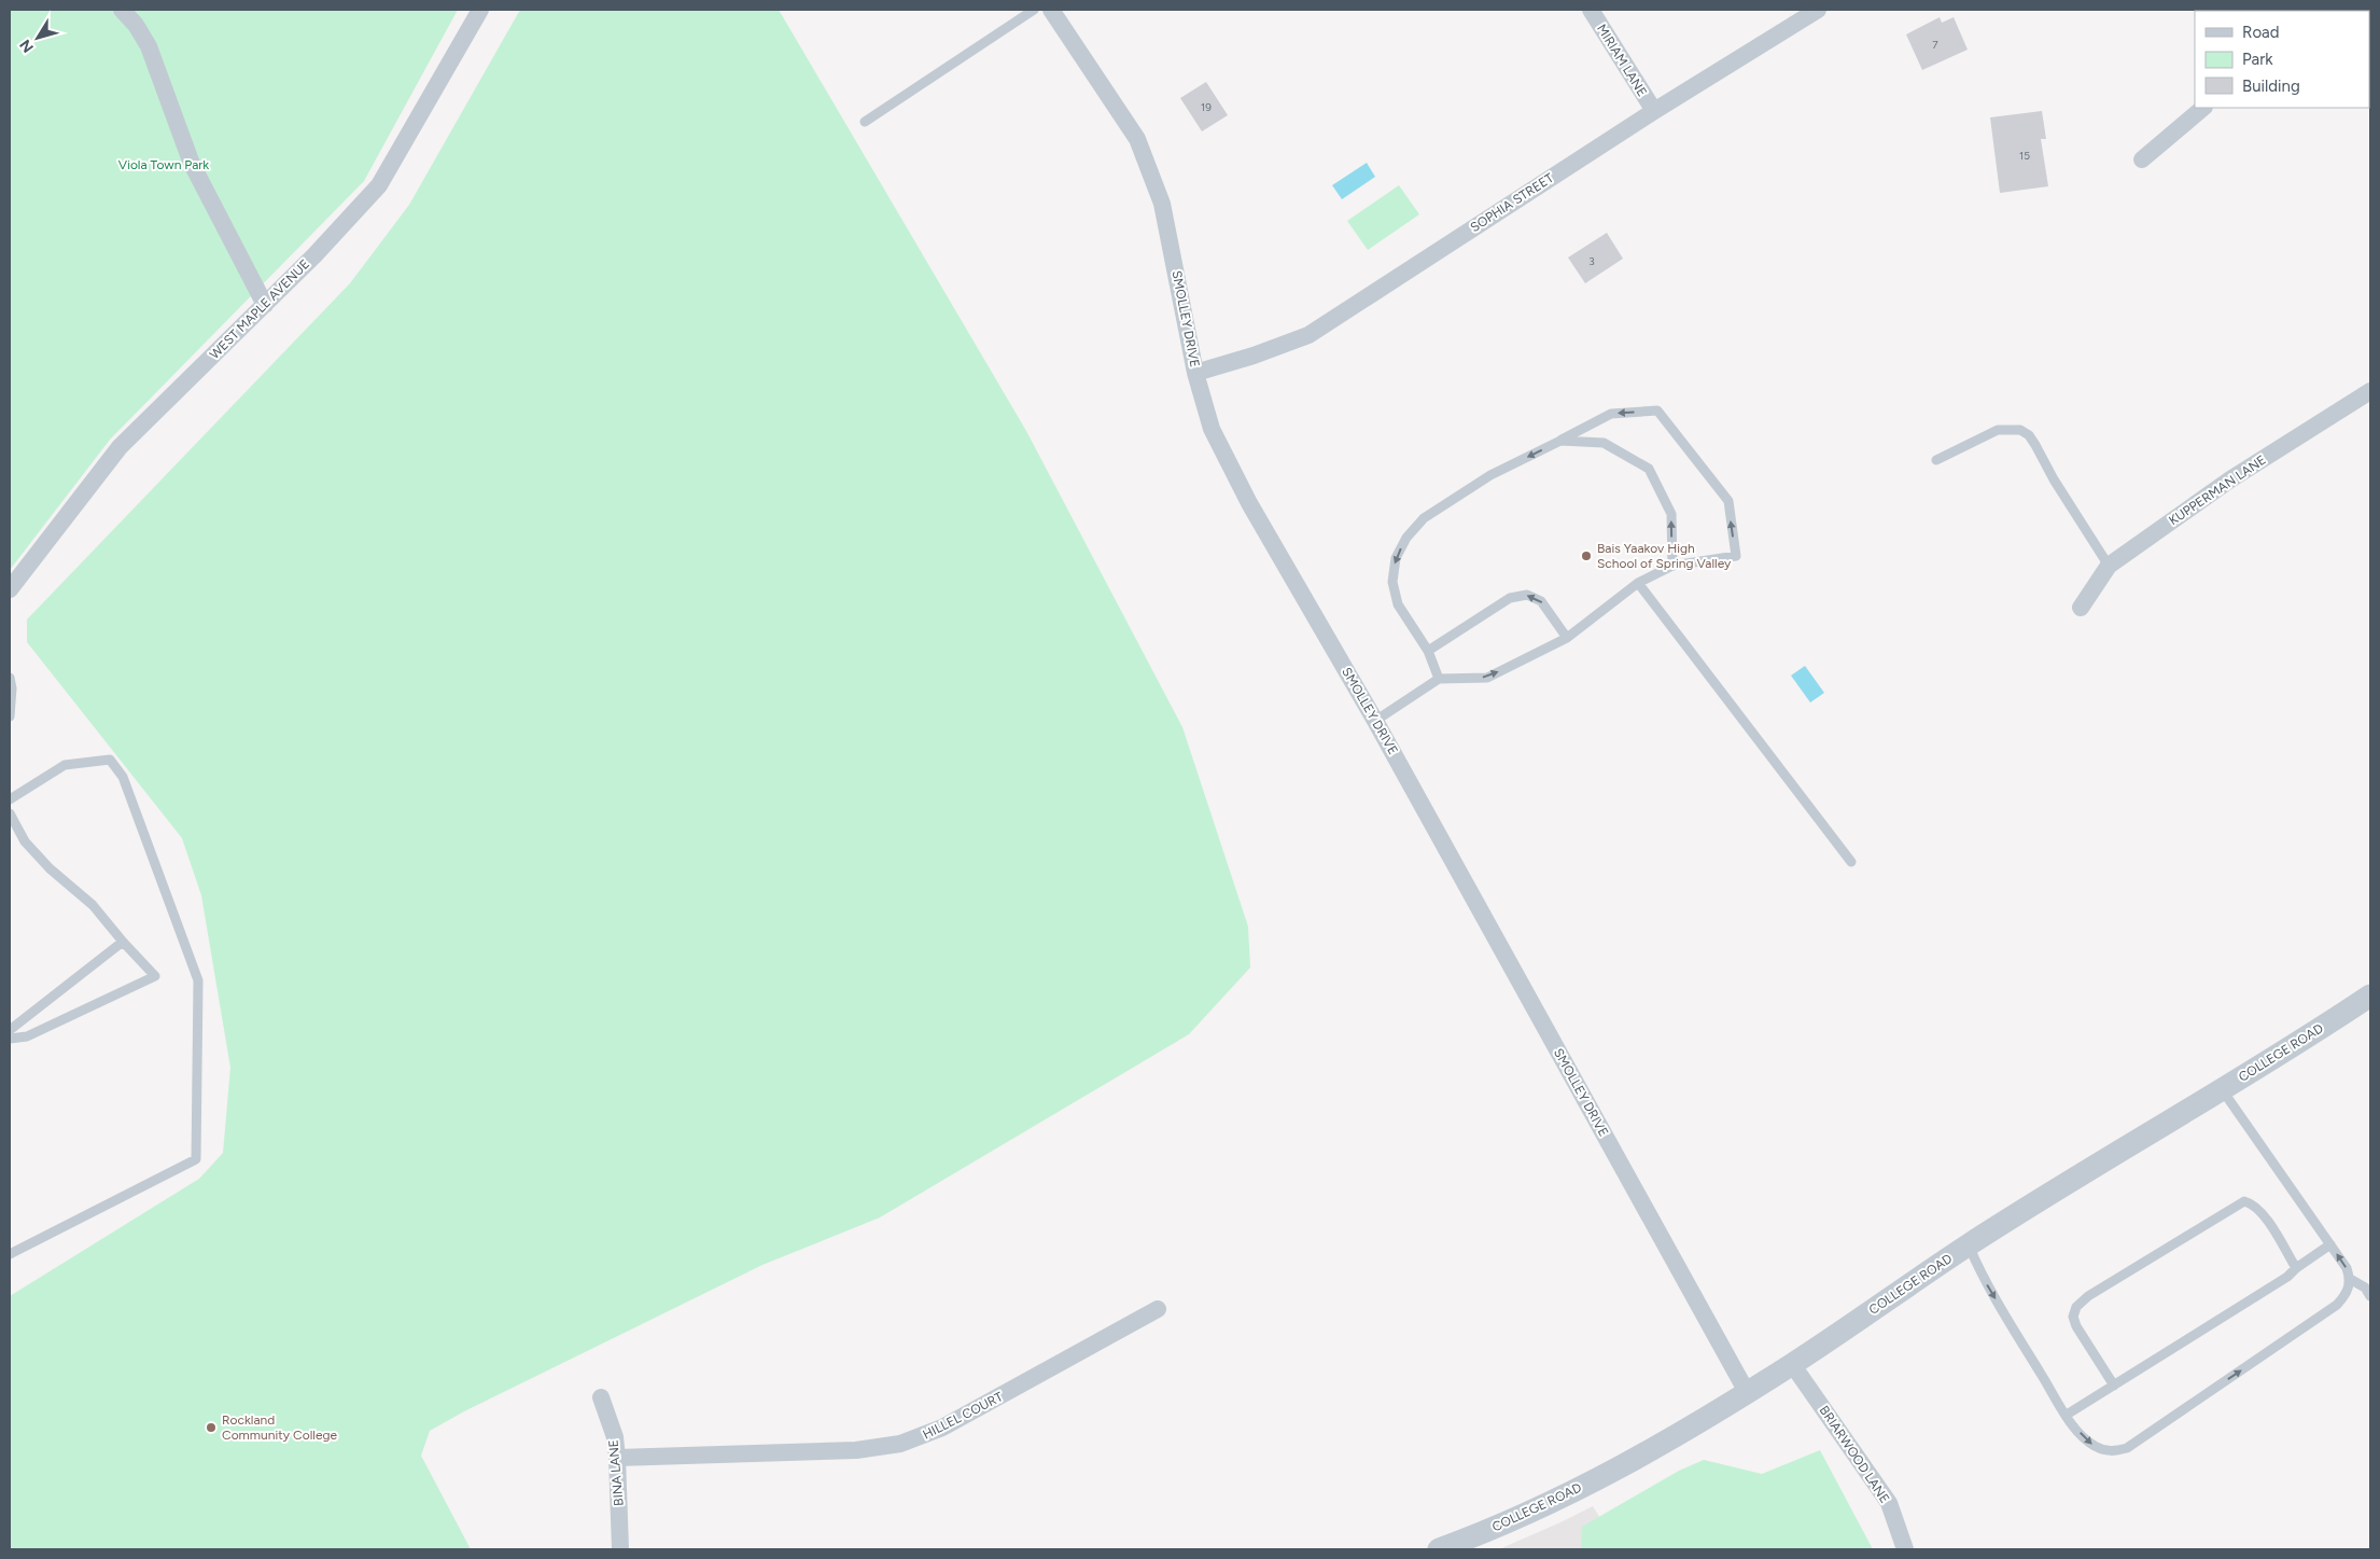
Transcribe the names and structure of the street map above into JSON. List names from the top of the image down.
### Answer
{
  "streets": {
    "street": [
      "MIRIAM LANE",
      "SOPHIA STREET",
      "WEST MAPLE AVENUE",
      "SMOLLEY DRIVE",
      "KUPPERMAN LANE",
      "COLLEGE ROAD",
      "HILLEL COURT",
      "BRIARWOOD LANE",
      "BINA LANE"
    ]
  },
  "crossings": [
    ["MIRIAM LANE", "SOPHIA STREET"],
    ["SOPHIA STREET", "SMOLLEY DRIVE"],
    ["SMOLLEY DRIVE", "COLLEGE ROAD"],
    ["COLLEGE ROAD", "BRIARWOOD LANE"],
    ["HILLEL COURT", "BINA LANE"]
  ],
  "parks": ["Viola Town Park"],
  "places": ["Bais Yaakov High School of Spring Valley", "Rockland Community College"],
  "house_numbers": [
    "7",
    "19",
    "15",
    "3"
  ],
  "legend": ["Road", "Park", "Building"],
  "north": "bottom left"
}
